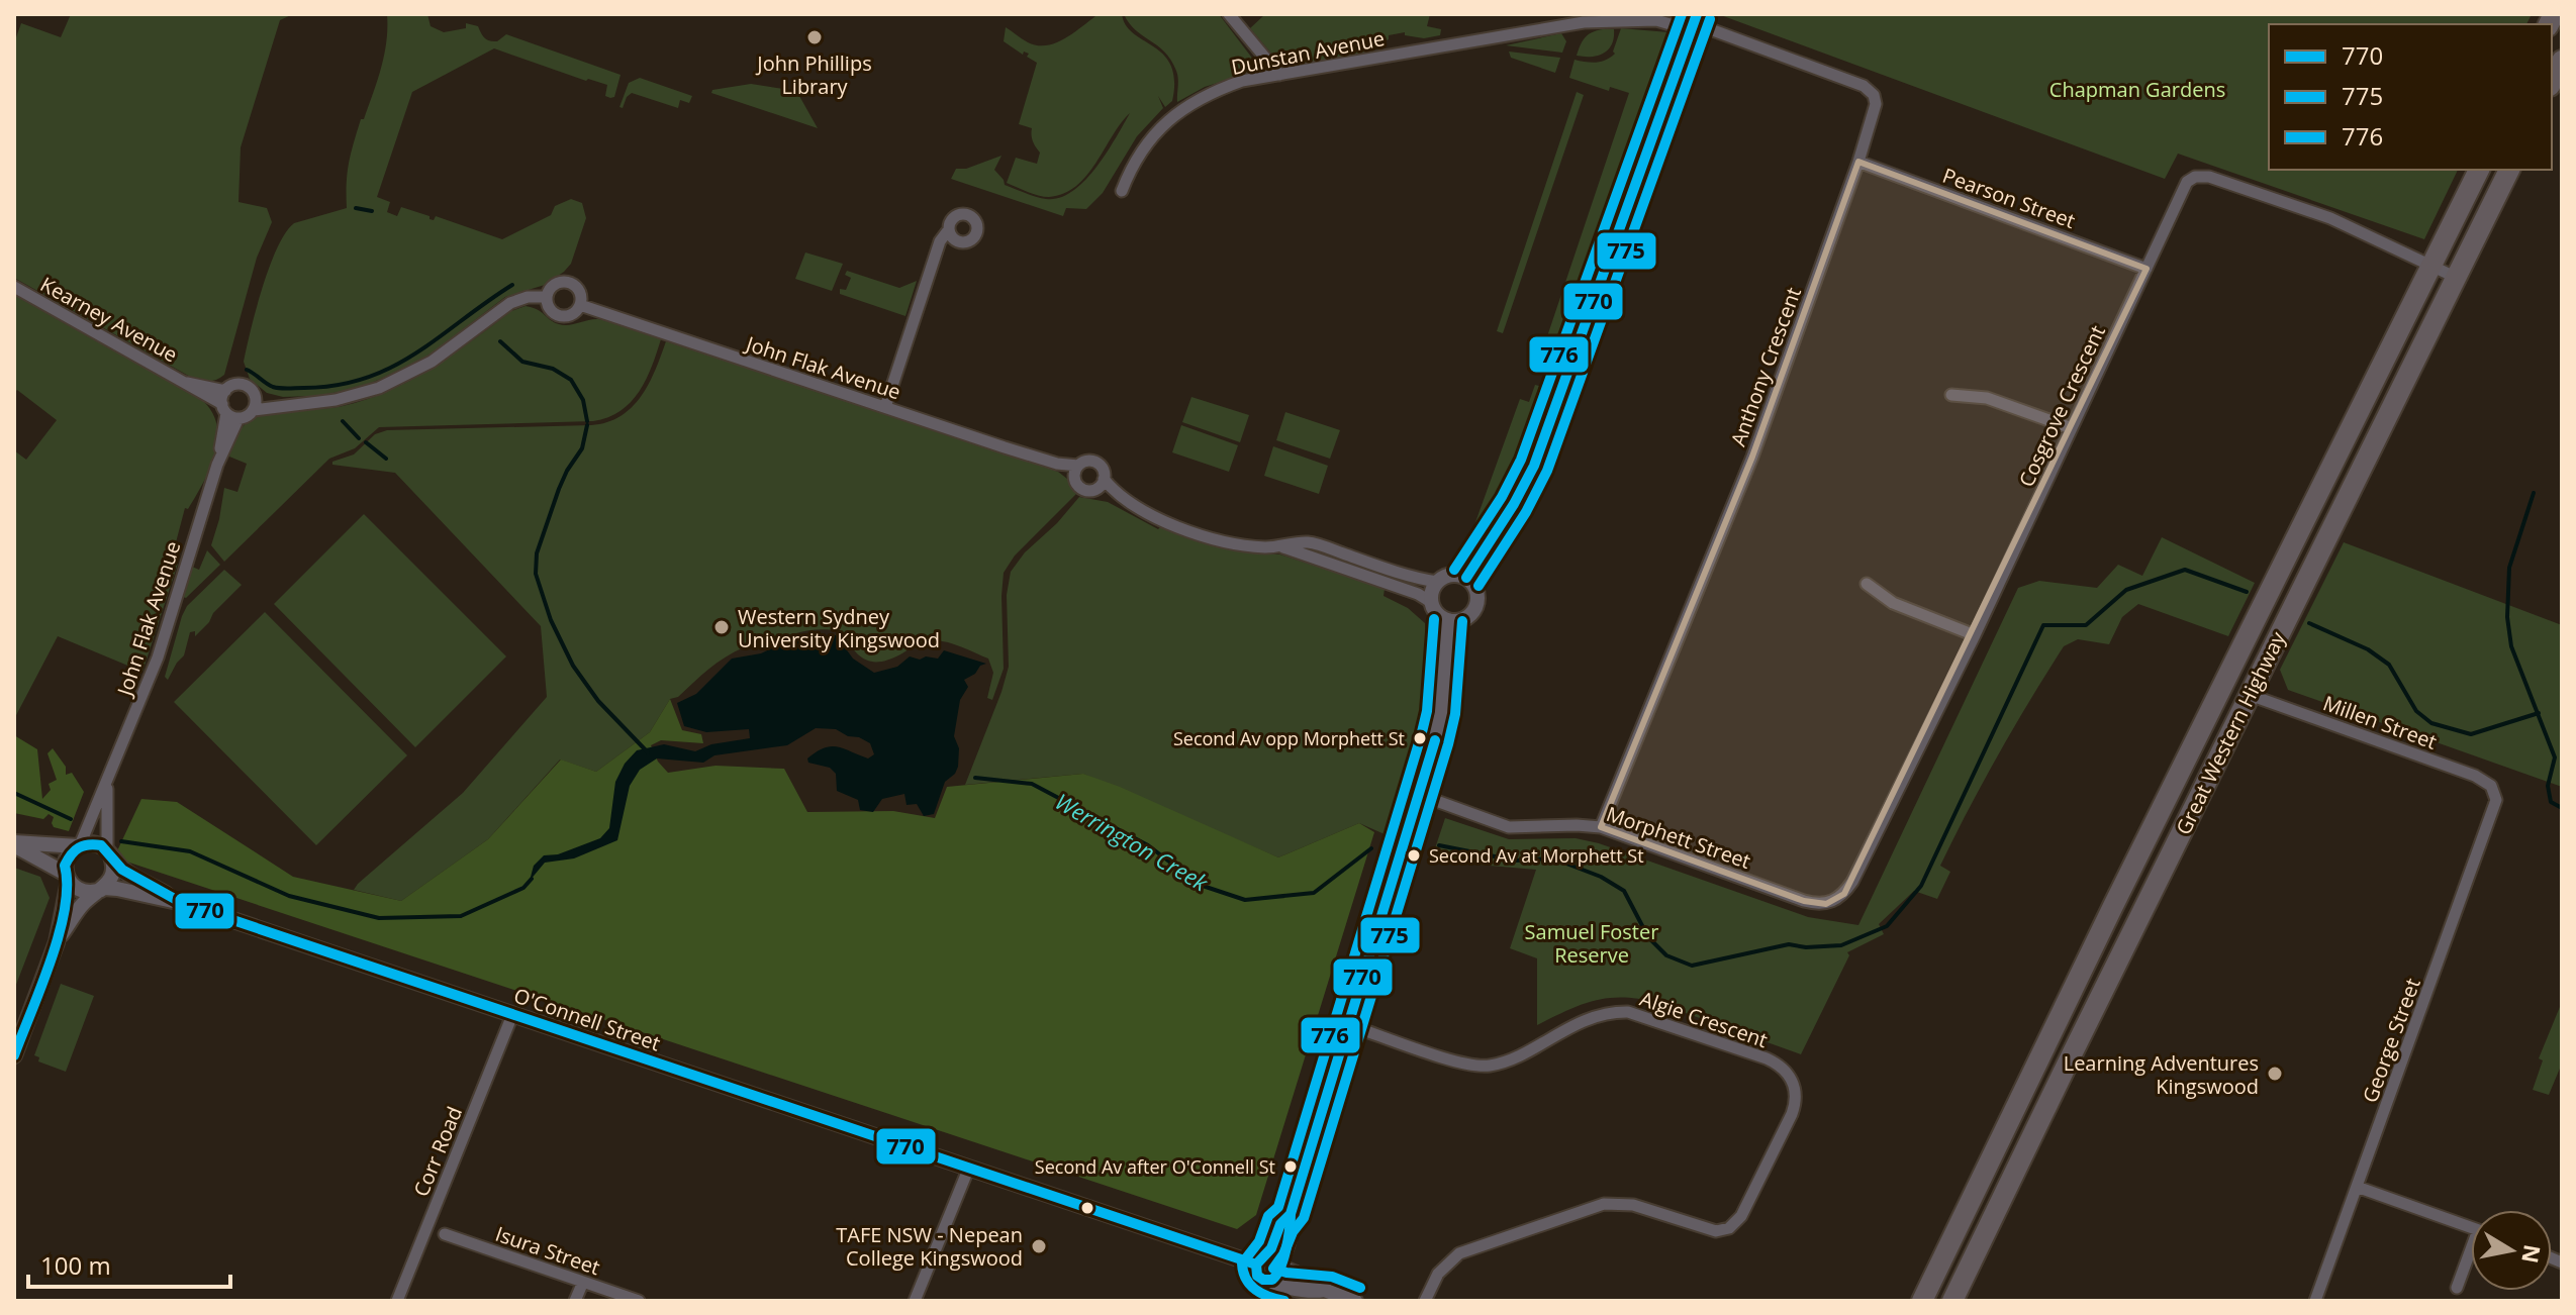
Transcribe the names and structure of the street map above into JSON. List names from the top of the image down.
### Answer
{
  "streets": {
    "highway": ["Great Western Highway"],
    "street": [
      "Dunstan Avenue",
      "Pearson Street",
      "Kearney Avenue",
      "Anthony Crescent",
      "John Flak Avenue",
      "Cosgrove Crescent",
      "Millen Street",
      "Morphett Street",
      "O'Connell Street",
      "Algie Crescent",
      "George Street",
      "Corr Road",
      "Isura Street"
    ]
  },
  "crossings": [
    ["Dunstan Avenue", "Anthony Crescent"],
    ["Pearson Street", "Anthony Crescent"],
    ["Pearson Street", "Cosgrove Crescent"],
    ["Kearney Avenue", "John Flak Avenue"],
    ["Anthony Crescent", "Morphett Street"],
    ["John Flak Avenue", "O'Connell Street"],
    ["Cosgrove Crescent", "Great Western Highway"],
    ["Cosgrove Crescent", "Morphett Street"],
    ["Millen Street", "Great Western Highway"],
    ["Millen Street", "George Street"],
    ["O'Connell Street", "Corr Road"]
  ],
  "water": ["Werrington Creek"],
  "parks": ["Chapman Gardens", "Samuel Foster Reserve"],
  "places": [
    "John Phillips Library",
    "Western Sydney University Kingswood",
    "Second Av opp Morphett St",
    "Second Av at Morphett St",
    "Learning Adventures Kingswood",
    "Second Av after O'Connell St",
    "TAFE NSW - Nepean College Kingswood"
  ],
  "lines": ["transit line 770", "transit line 776", "transit line 775"],
  "legend": ["770", "775", "776"],
  "scale_bar": "100 m",
  "north": "right"
}
